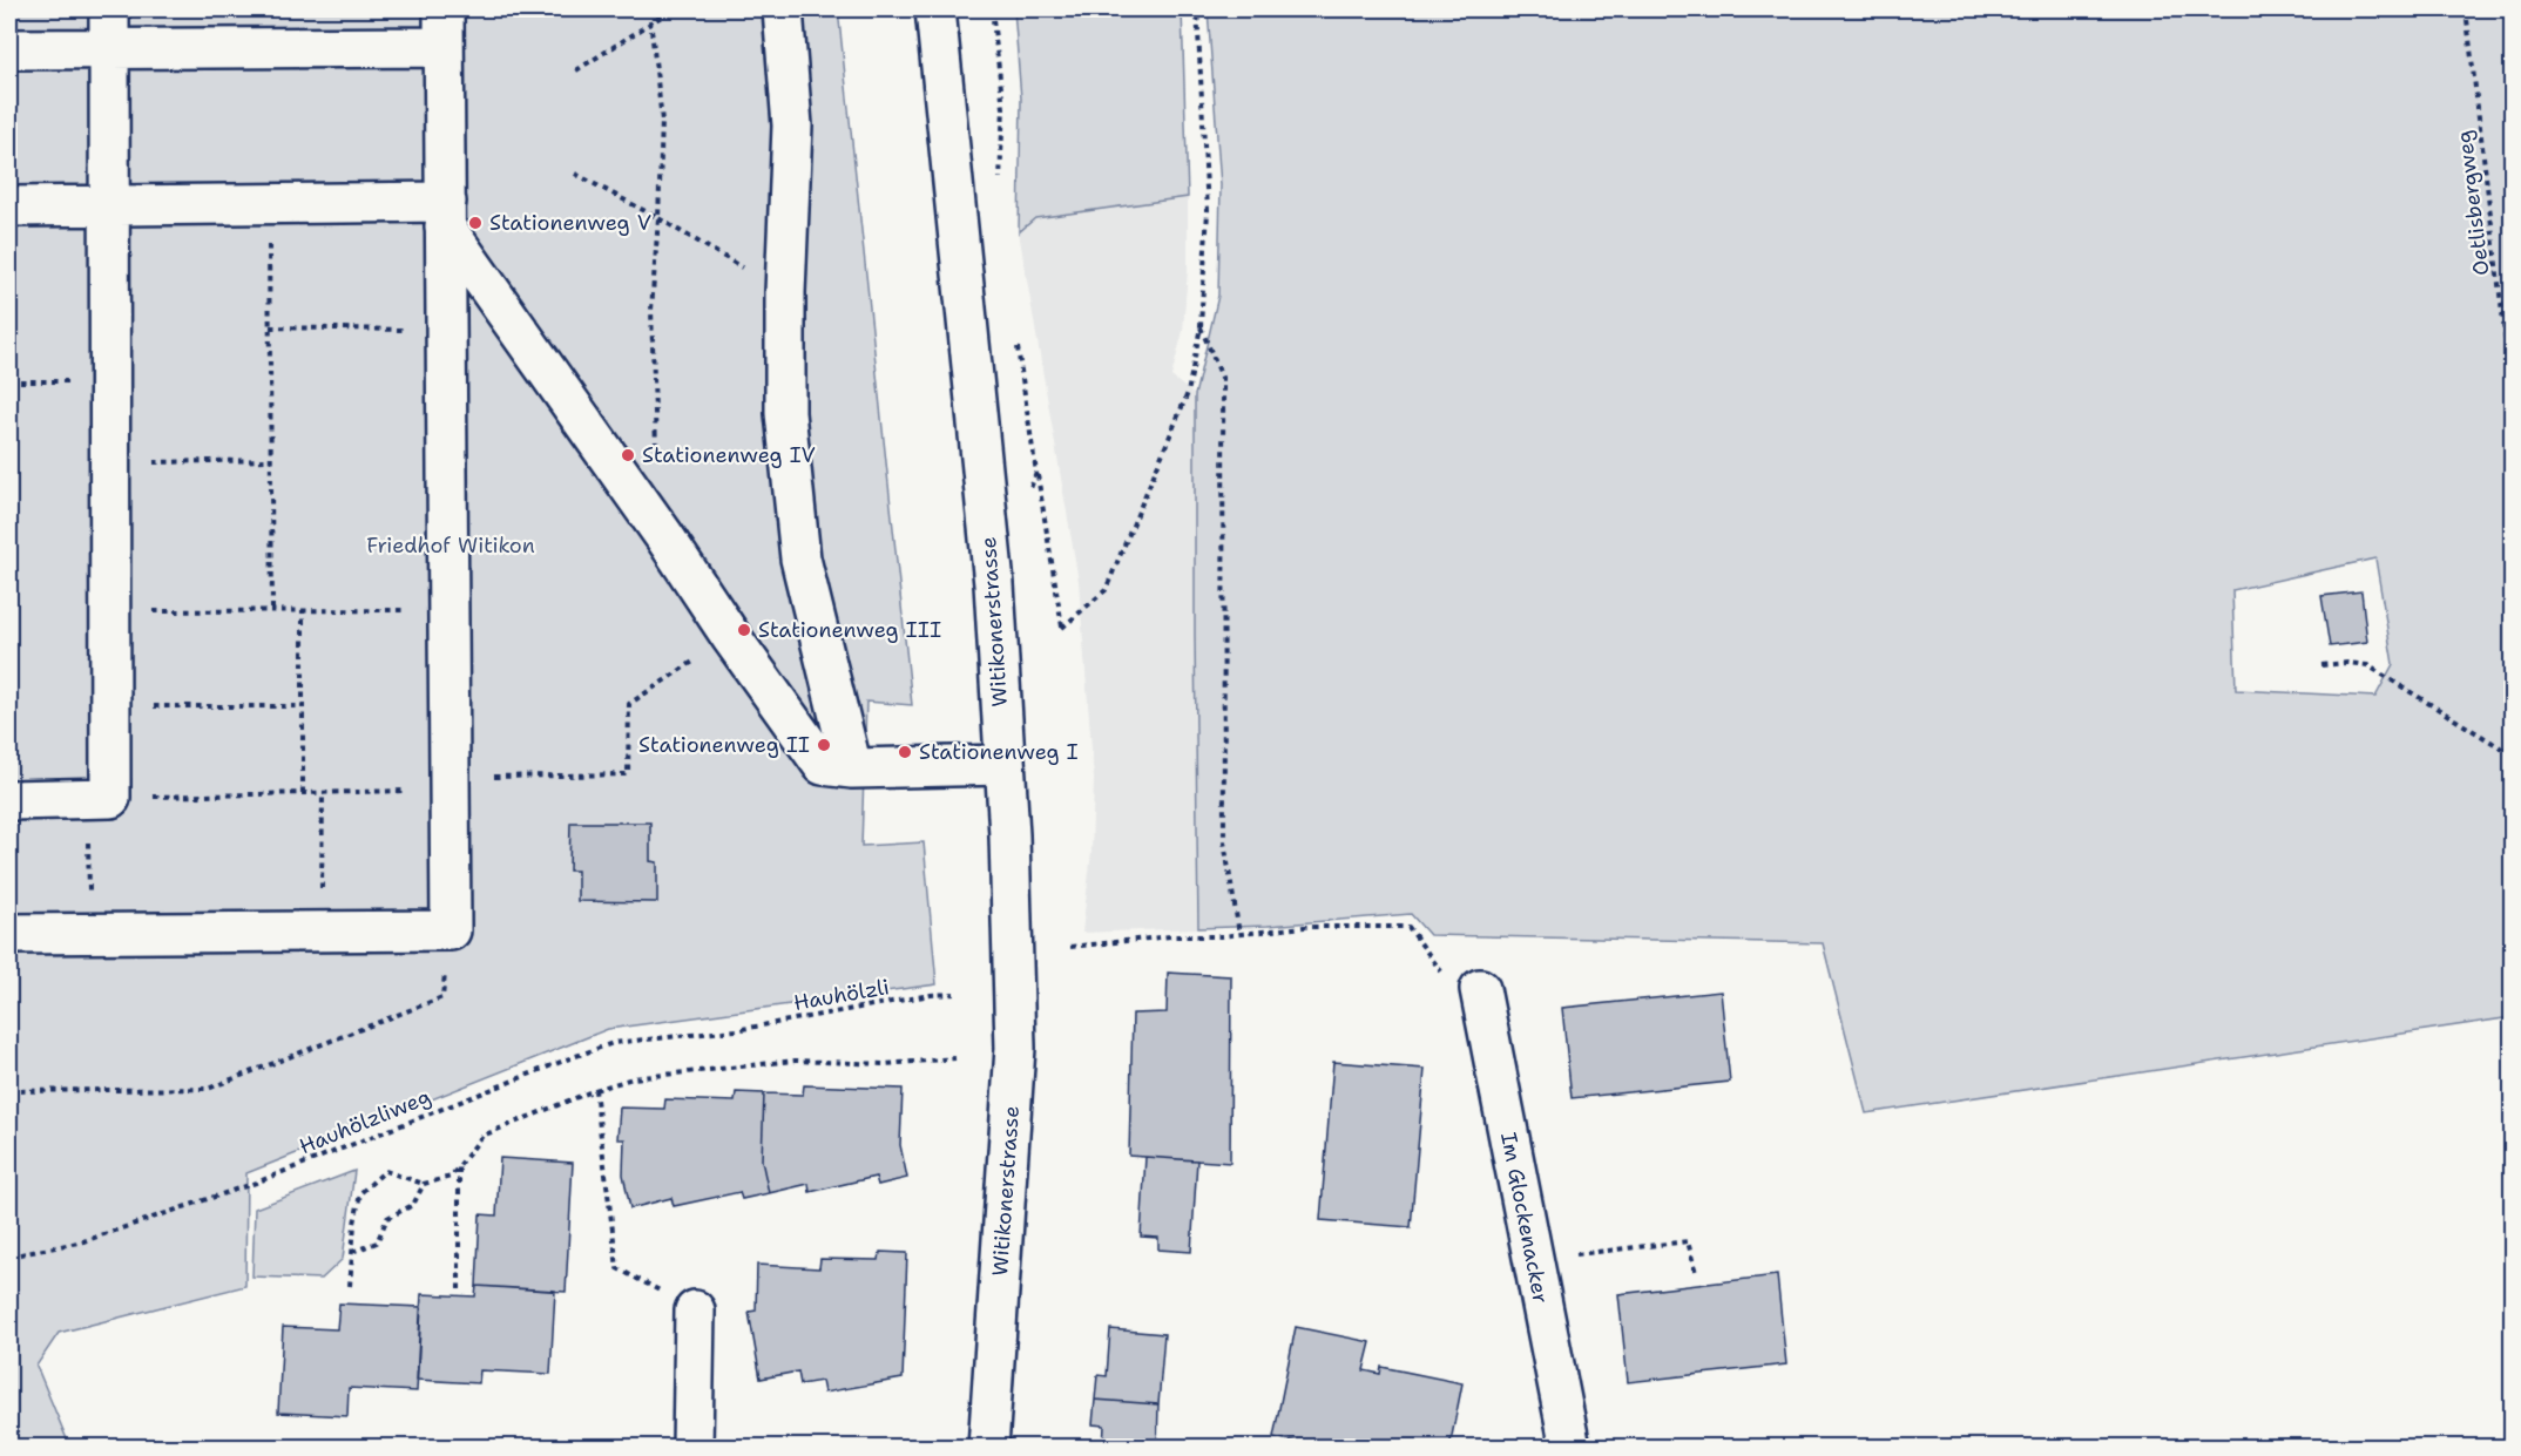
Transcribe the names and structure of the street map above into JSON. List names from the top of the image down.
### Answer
{
  "streets": {
    "main road": ["Witikonerstrasse", "Im Glockenacker"],
    "path": ["Oetlisbergweg", "Hauhölzli", "Hauhölzliweg"]
  },
  "crossings": [
    ["Hauhölzli", "Hauhölzliweg"]
  ],
  "parks": ["Friedhof Witikon"],
  "places": [
    "Stationenweg V",
    "Stationenweg IV",
    "Stationenweg III",
    "Stationenweg II",
    "Stationenweg I"
  ]
}
